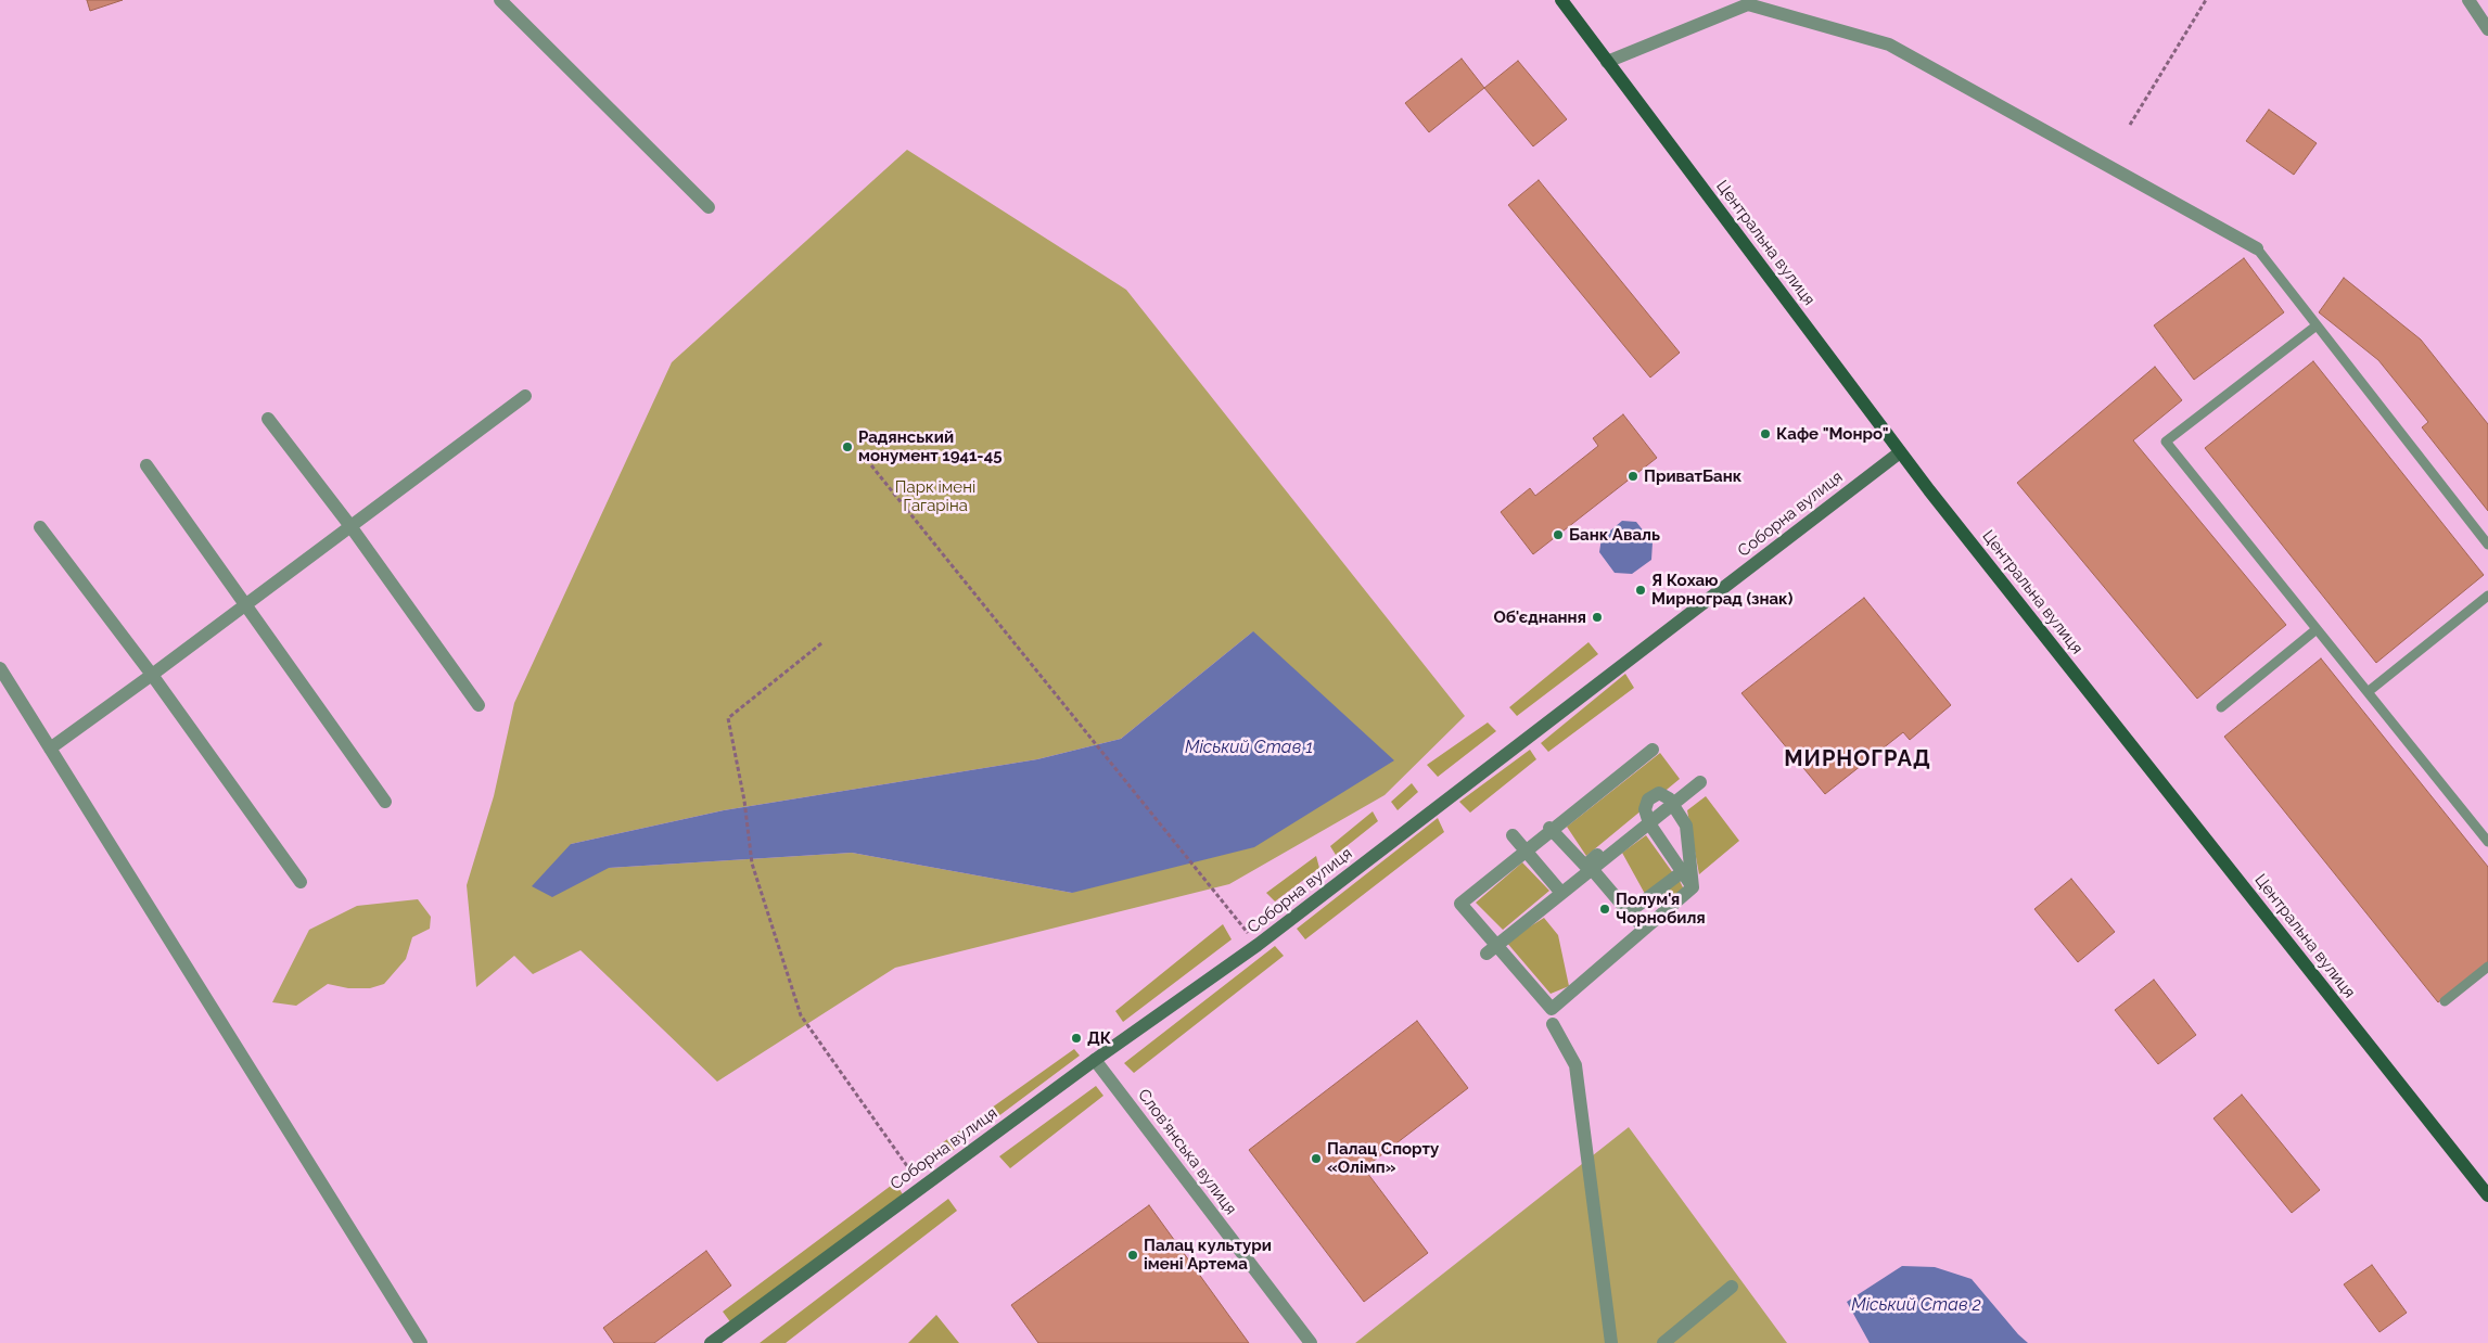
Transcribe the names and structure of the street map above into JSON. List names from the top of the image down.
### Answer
{
  "streets": {
    "main road": ["Центральна вулиця"],
    "street": ["Соборна вулиця", "Слов'янська вулиця"]
  },
  "crossings": [
    ["Центральна вулиця", "Соборна вулиця"],
    ["Соборна вулиця", "Слов'янська вулиця"]
  ],
  "districts": ["МИРНОГРАД"],
  "water": ["Міський Став 1", "Міський Став 2"],
  "parks": ["Парк імені Гагаріна"],
  "places": [
    "Кафе \"Монро\"",
    "Радянський монумент 1941-45",
    "ПриватБанк",
    "Банк Аваль",
    "Я Кохаю Мирноград (знак)",
    "Об'єднання",
    "Полум'я Чорнобиля",
    "ДК",
    "Палац Спорту «Олімп»",
    "Палац культури імені Артема"
  ]
}
